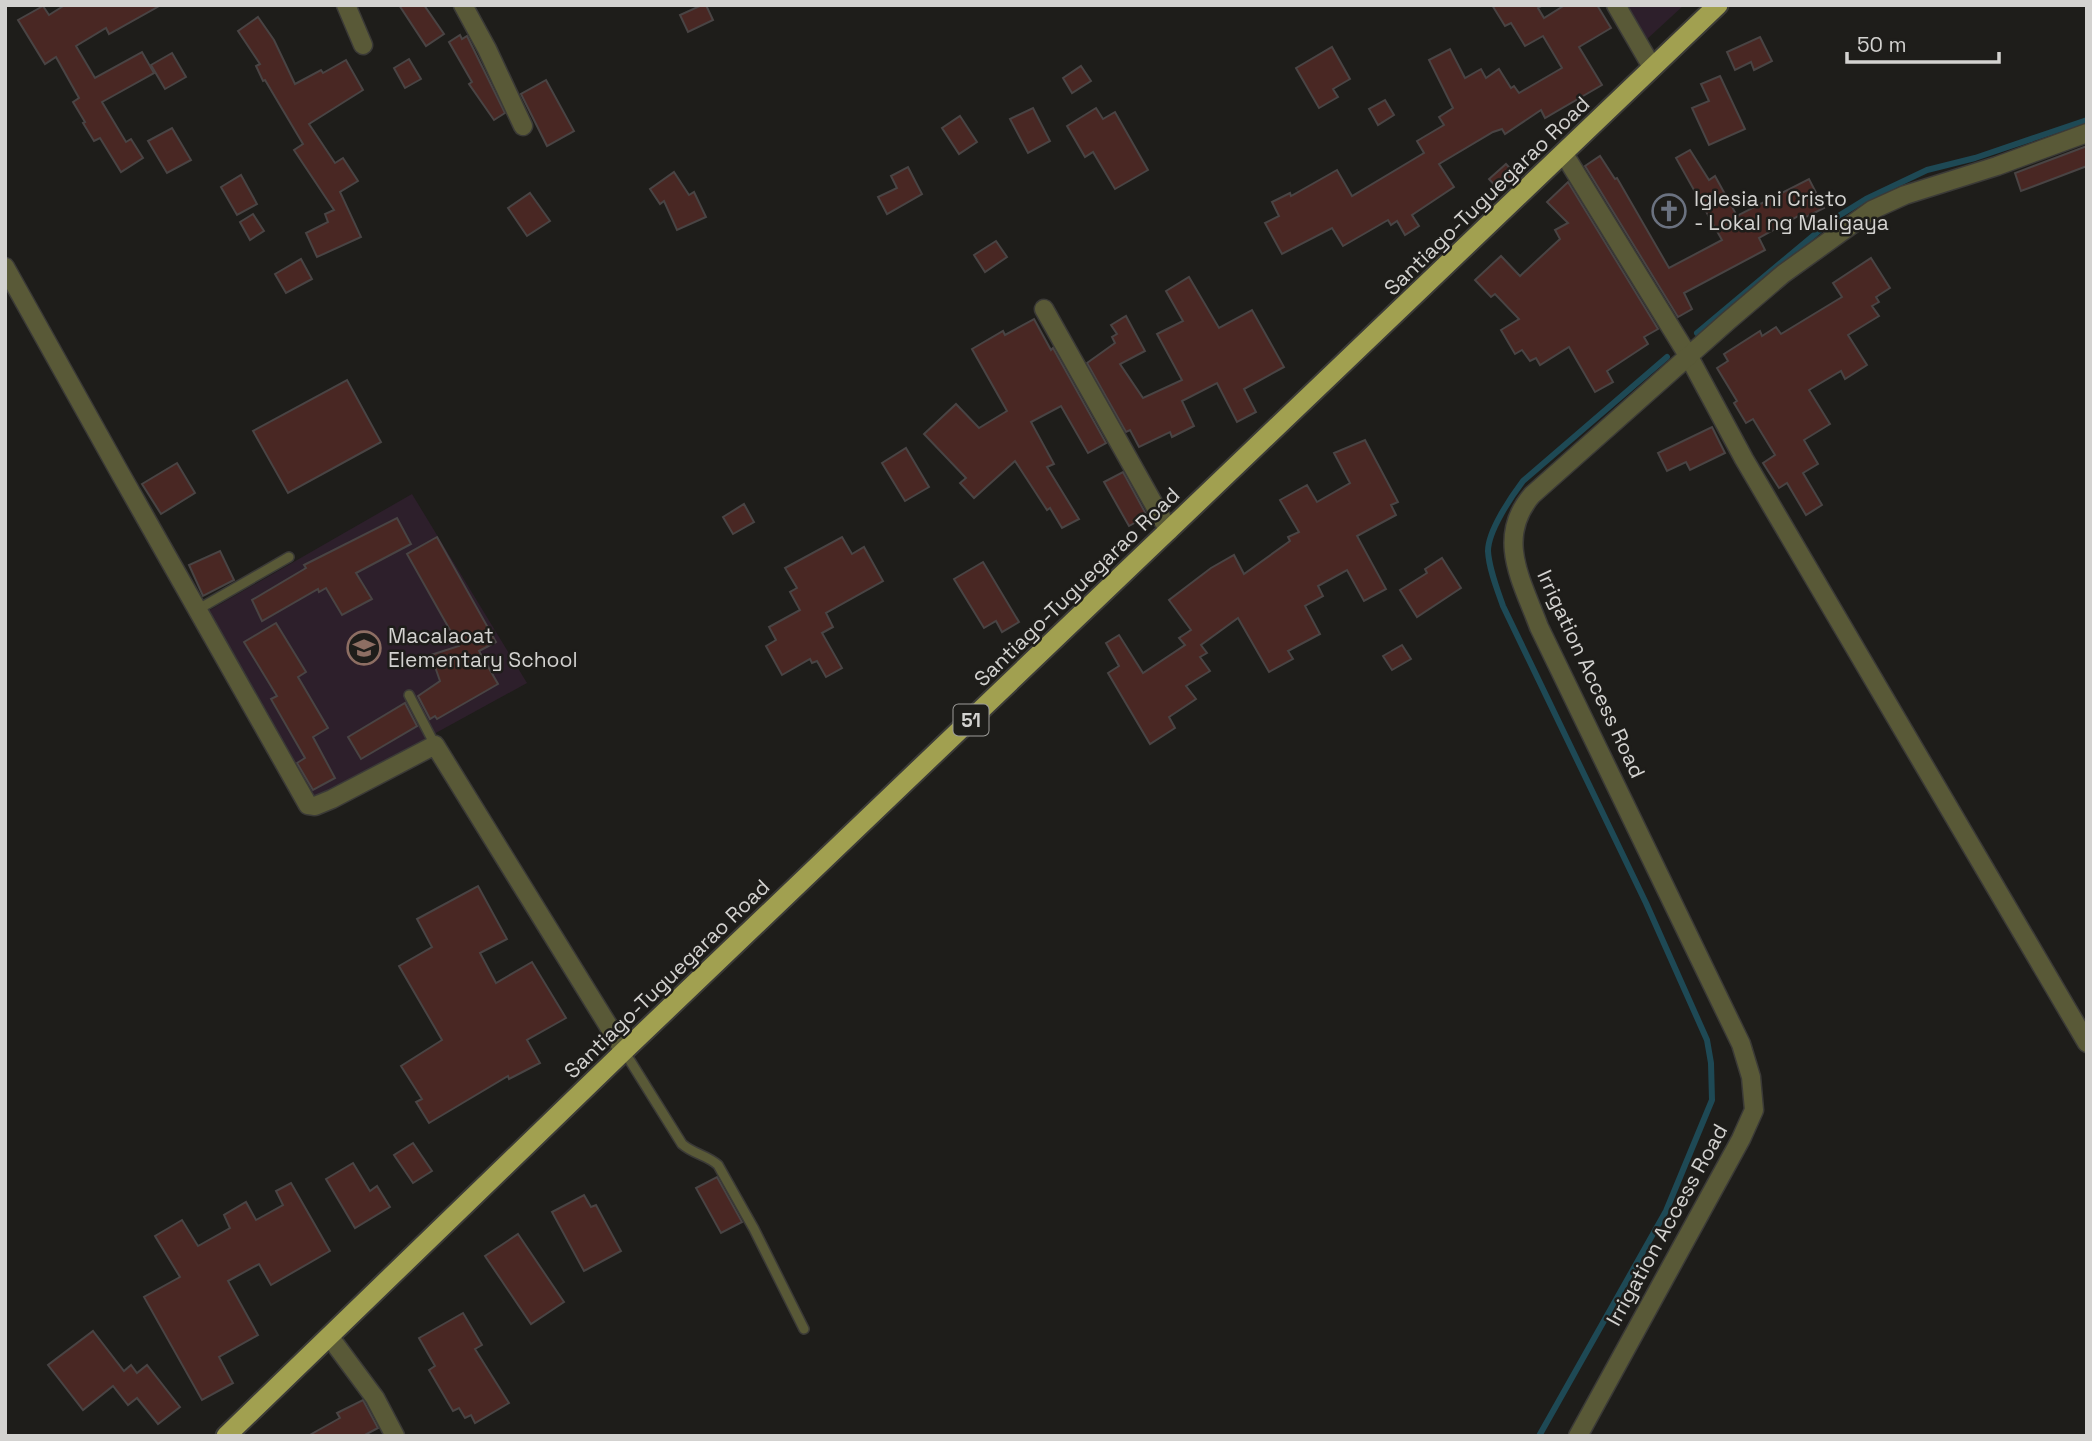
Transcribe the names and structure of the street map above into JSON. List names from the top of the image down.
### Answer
{
  "streets": {
    "highway": ["Santiago-Tuguegarao Road", "51"],
    "street": ["Irrigation Access Road"]
  },
  "places": {
    "church": ["Iglesia ni Cristo - Lokal ng Maligaya"],
    "school or university": ["Macalaoat Elementary School"]
  },
  "scale_bar": "50 m"
}
